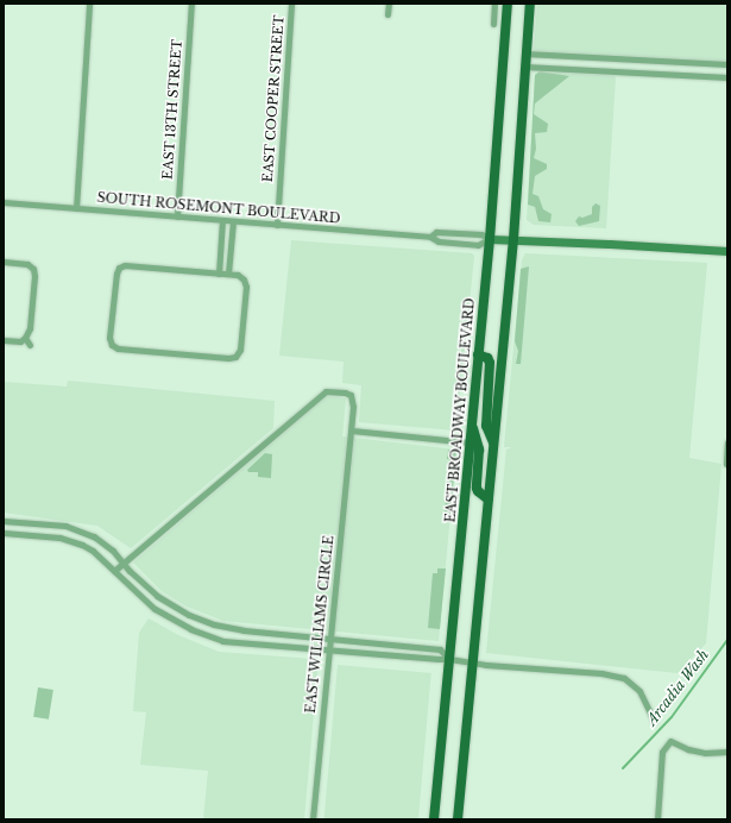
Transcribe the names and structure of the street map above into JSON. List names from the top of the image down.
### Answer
{
  "streets": {
    "main road": ["EAST BROADWAY BOULEVARD"],
    "street": [
      "EAST COOPER STREET",
      "EAST 13TH STREET",
      "SOUTH ROSEMONT BOULEVARD",
      "EAST WILLIAMS CIRCLE"
    ]
  },
  "crossings": [
    ["EAST COOPER STREET", "SOUTH ROSEMONT BOULEVARD"],
    ["EAST 13TH STREET", "SOUTH ROSEMONT BOULEVARD"],
    ["SOUTH ROSEMONT BOULEVARD", "EAST BROADWAY BOULEVARD"]
  ],
  "water": ["Arcadia Wash"]
}
